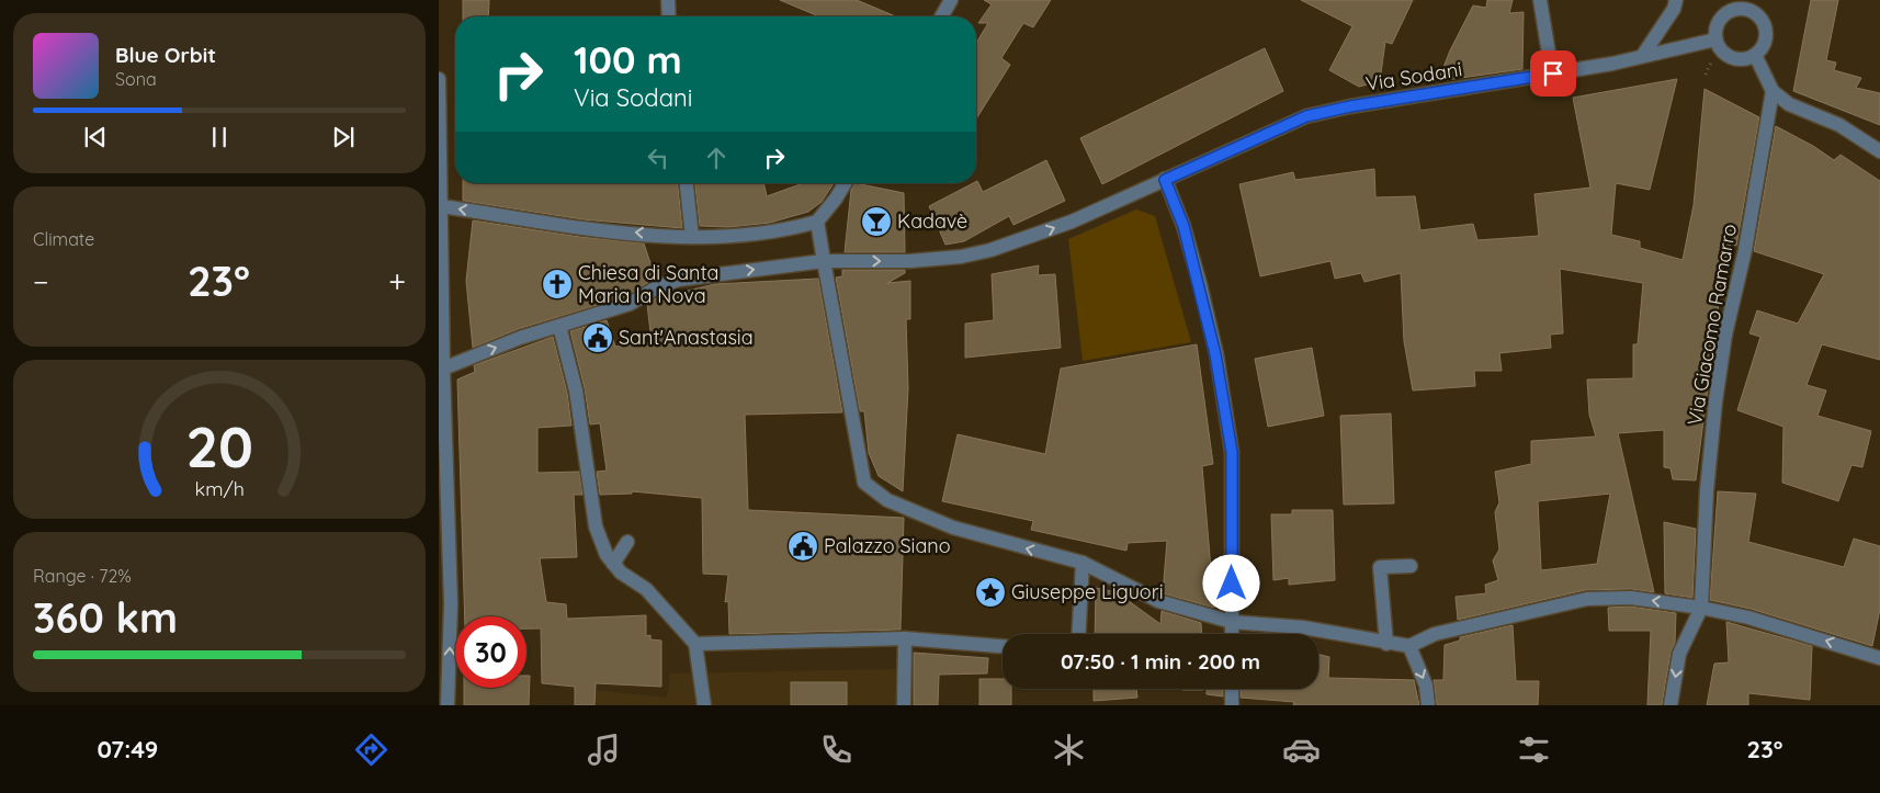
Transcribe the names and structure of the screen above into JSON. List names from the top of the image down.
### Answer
{
  "streets": {
    "street": ["Via Sodani", "Via Giacomo Ramarro"]
  },
  "places": {
    "bar": ["Kadavè"],
    "church": ["Chiesa di Santa Maria la Nova"],
    "public building": ["Sant'Anastasia", "Palazzo Siano"],
    "place": ["Giuseppe Liguori"]
  },
  "page": {
    "turn": ["100 m", "Via Sodani"],
    "song": ["Blue Orbit", "Sona"],
    "tile": [
      "Climate",
      ["Range · 72%", "360 km"]
    ],
    "heat": ["−", "23°", "+"],
    "limit": "30",
    "trip": "07:50 · 1 min · 200 m",
    "tabs": ["07:49", "23°"],
    "gauge": ["20", "km/h"]
  }
}
